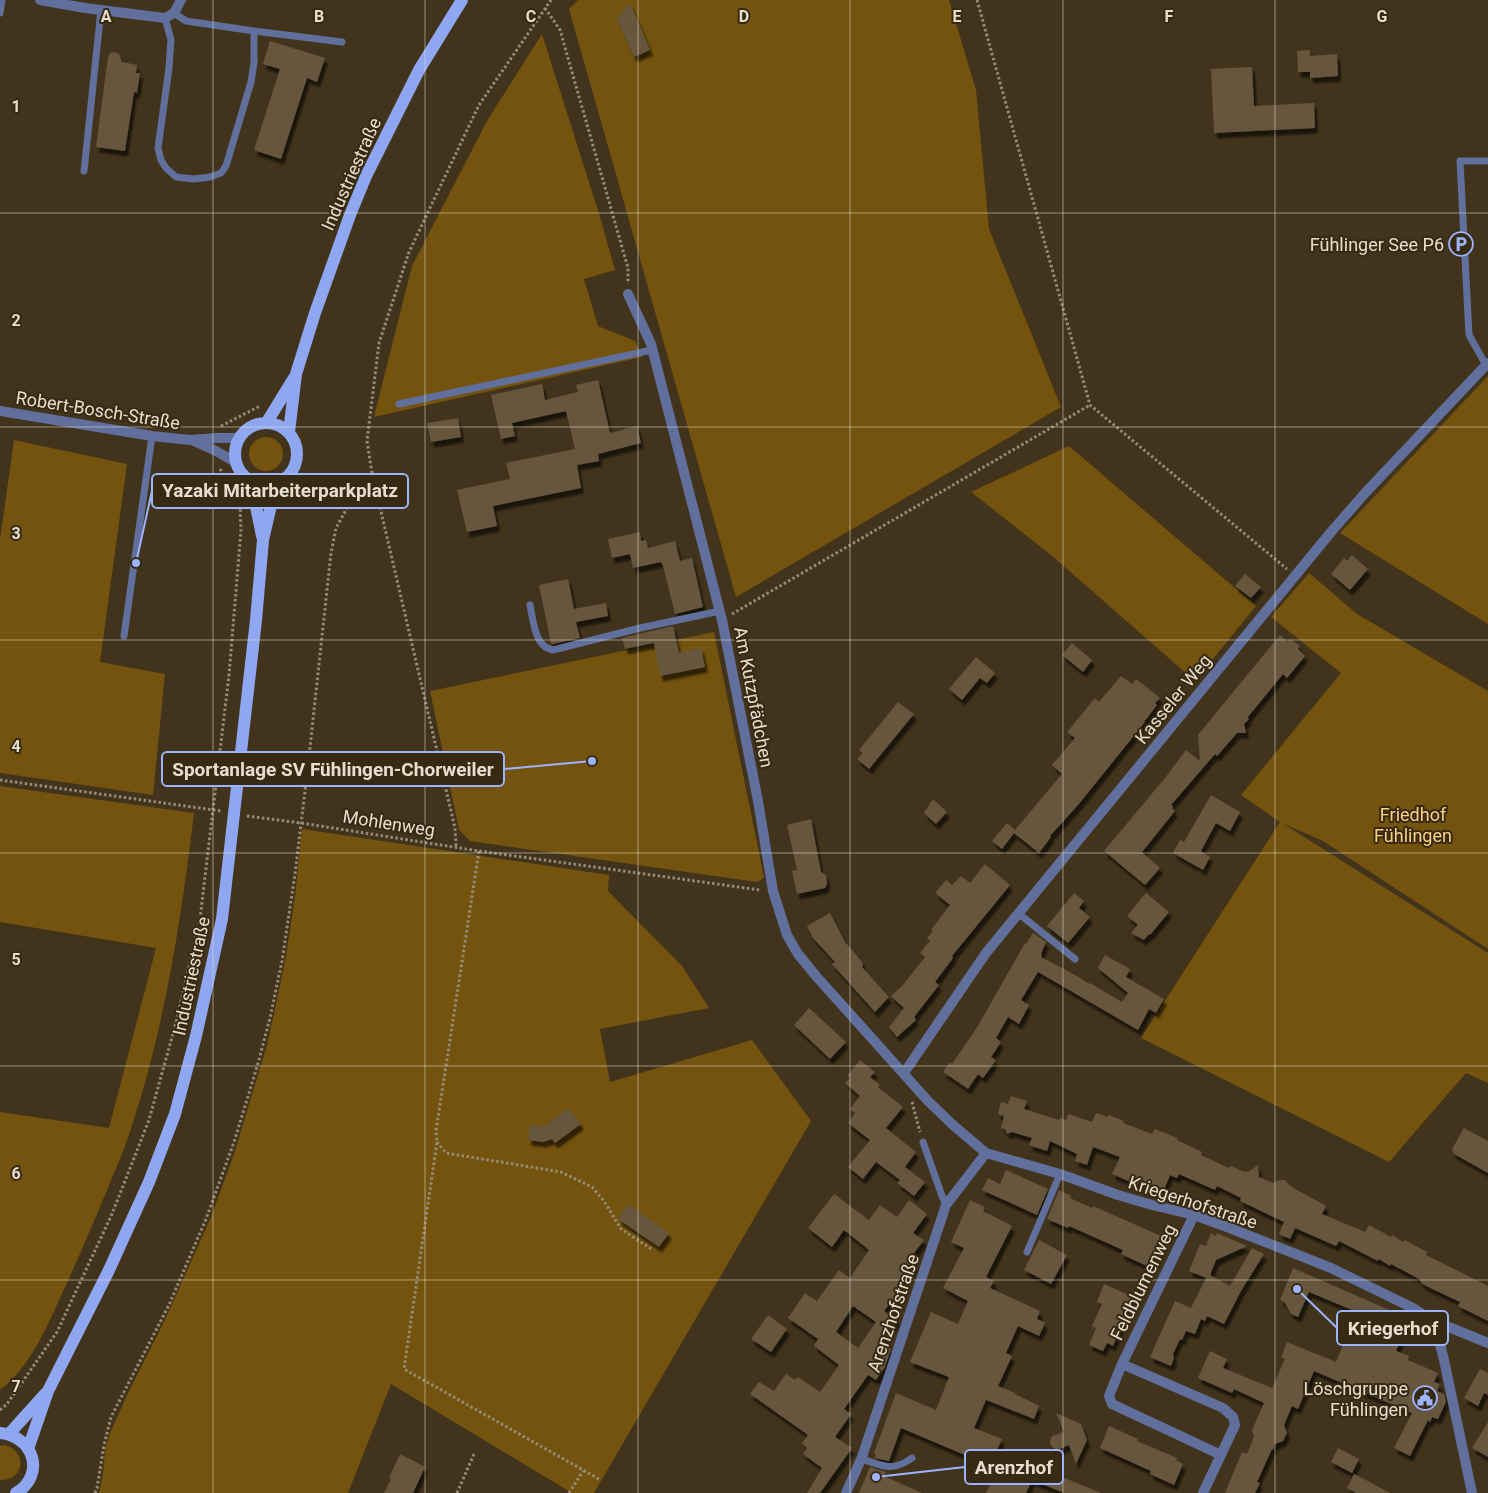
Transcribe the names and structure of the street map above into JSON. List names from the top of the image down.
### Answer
{
  "streets": {
    "main road": ["Industriestraße"],
    "street": [
      "Robert-Bosch-Straße",
      "Am Kutzpfädchen",
      "Kasseler Weg",
      "Kriegerhofstraße",
      "Feldblumenweg",
      "Arenzhofstraße"
    ],
    "path": ["Mohlenweg"]
  },
  "crossings": [
    ["Industriestraße", "Robert-Bosch-Straße"],
    ["Industriestraße", "Mohlenweg"],
    ["Am Kutzpfädchen", "Kasseler Weg"],
    ["Am Kutzpfädchen", "Mohlenweg"],
    ["Am Kutzpfädchen", "Kriegerhofstraße"],
    ["Kasseler Weg", "Kriegerhofstraße"],
    ["Kriegerhofstraße", "Feldblumenweg"],
    ["Kriegerhofstraße", "Arenzhofstraße"]
  ],
  "parks": ["Friedhof Fühlingen"],
  "places": {
    "parking": ["Fühlinger See P6"],
    "other": [
      "Yazaki Mitarbeiterparkplatz",
      "Sportanlage SV Fühlingen-Chorweiler",
      "Kriegerhof",
      "Arenzhof"
    ],
    "public building": ["Löschgruppe Fühlingen"]
  },
  "grid": {
    "columns": [
      "A",
      "B",
      "C",
      "D",
      "E",
      "F",
      "G"
    ],
    "rows": [
      "1",
      "2",
      "3",
      "4",
      "5",
      "6",
      "7"
    ]
  }
}
